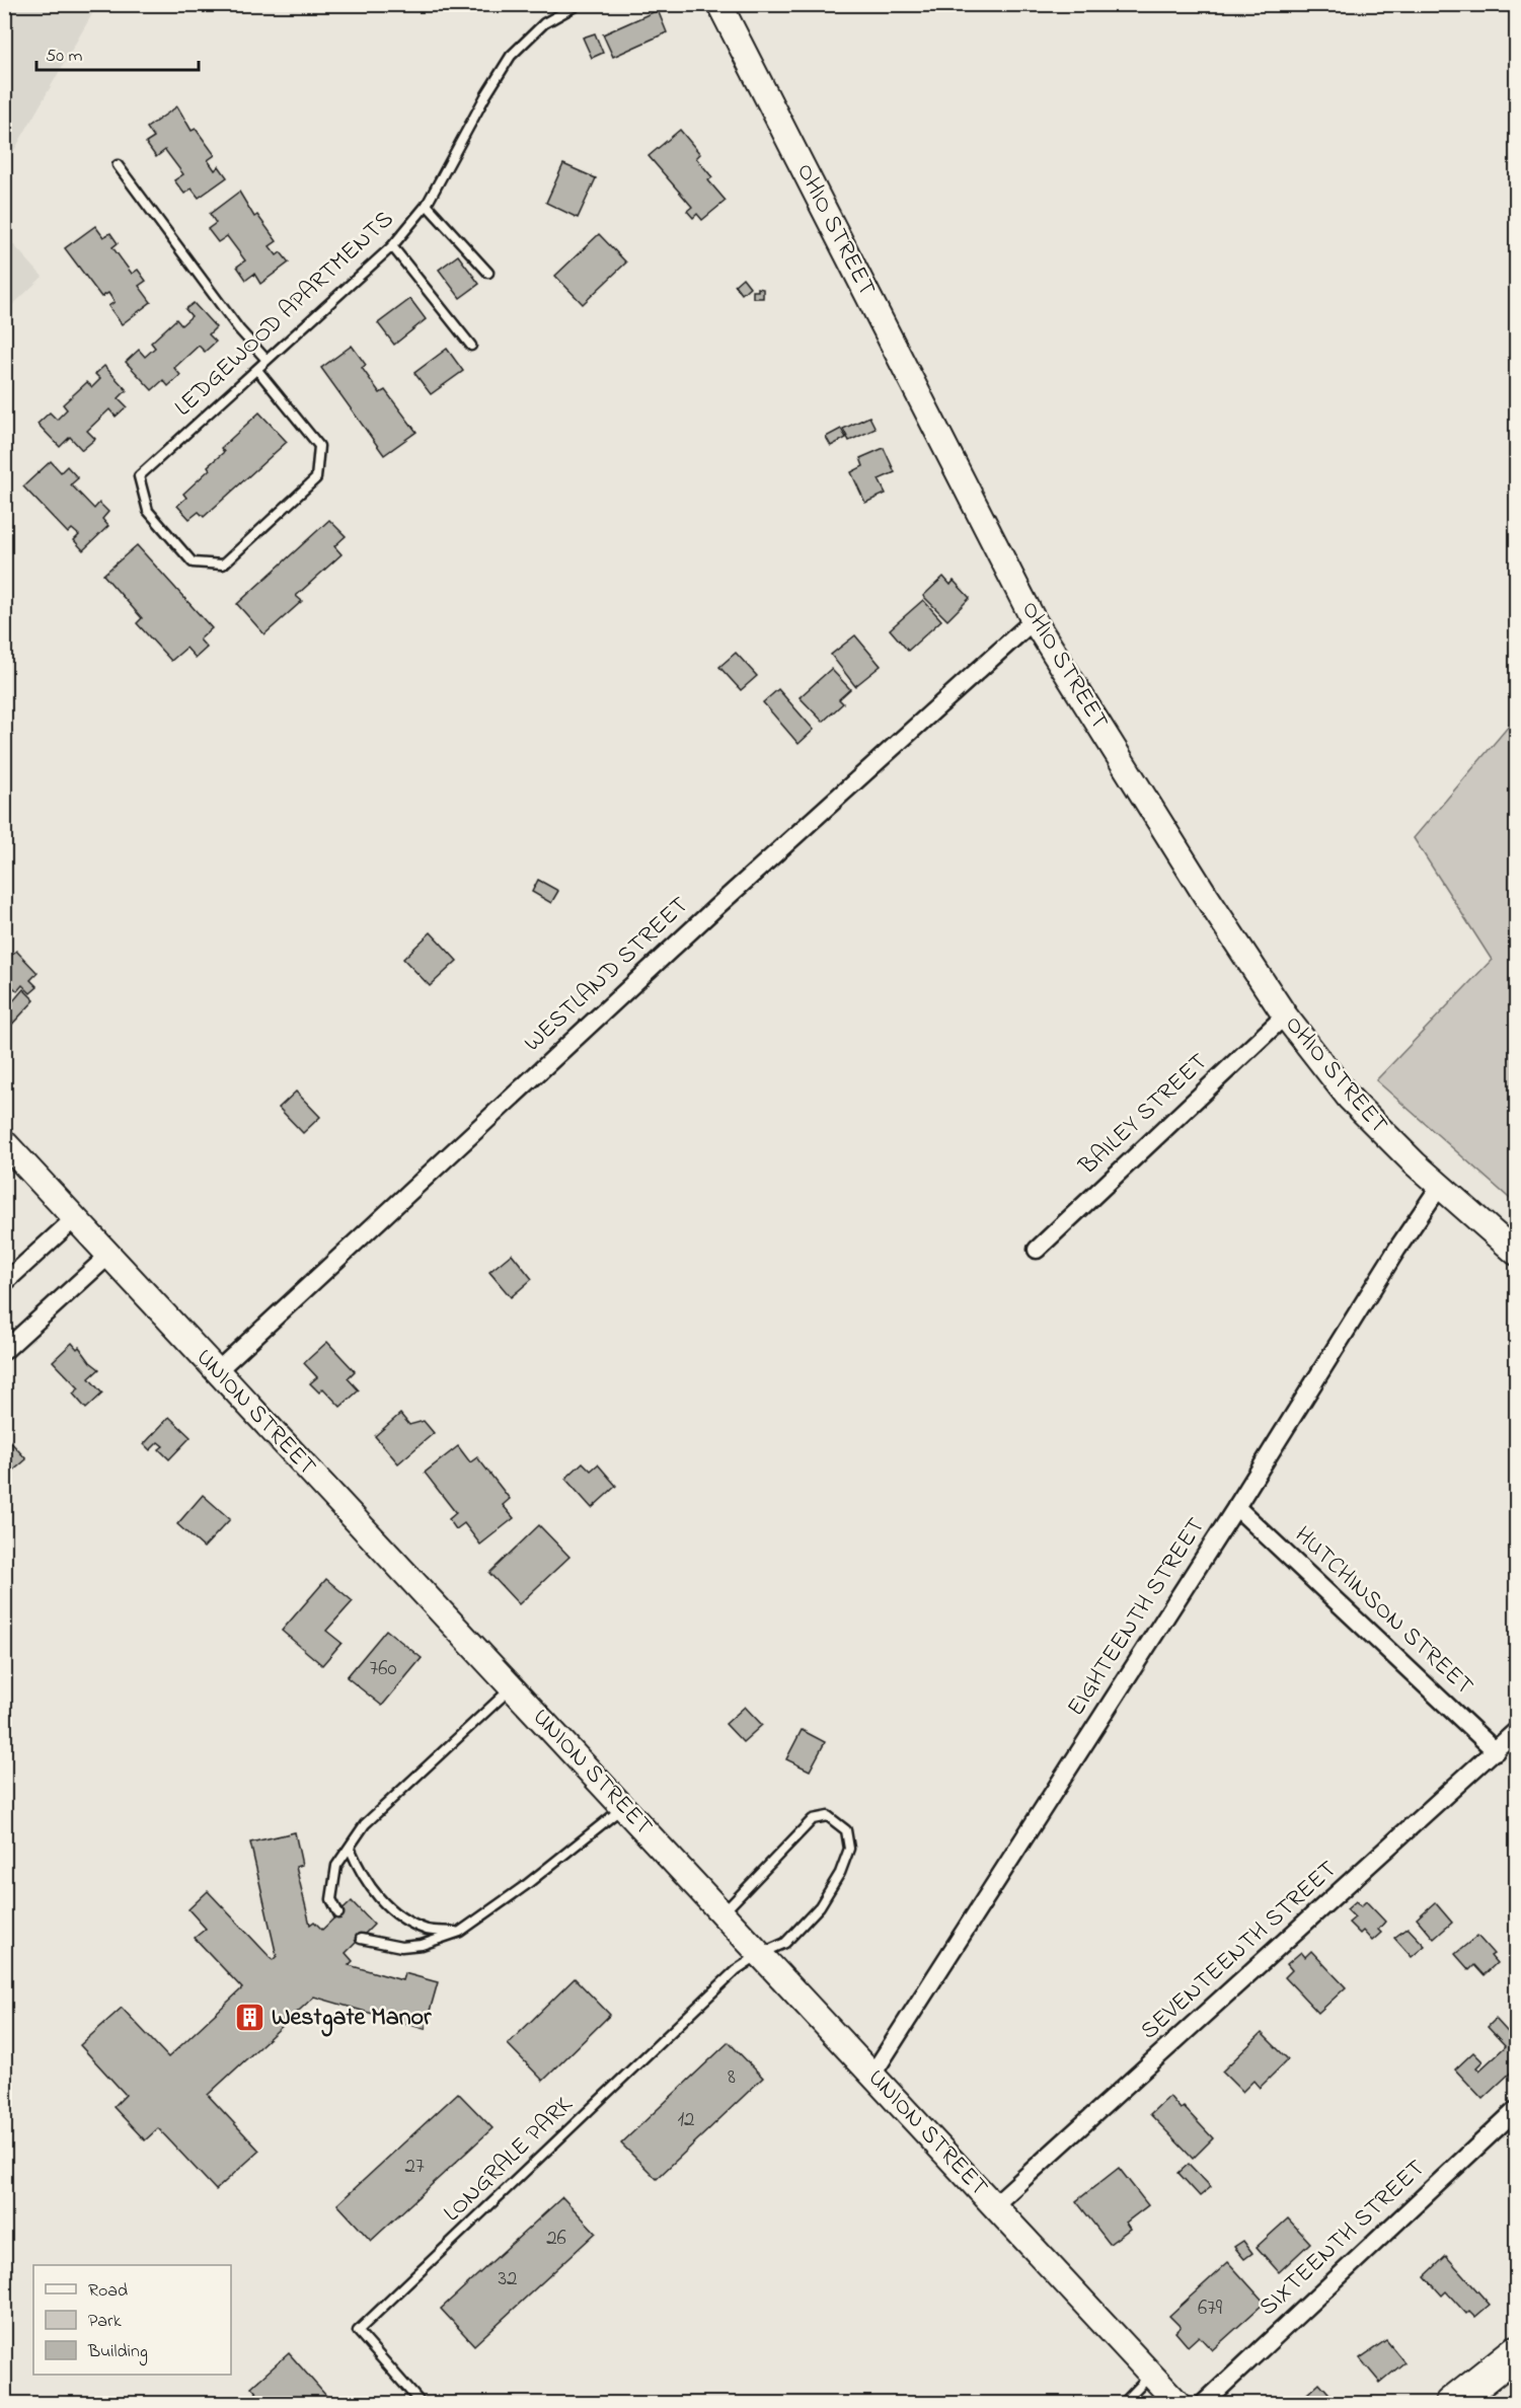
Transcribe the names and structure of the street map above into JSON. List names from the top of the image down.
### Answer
{
  "streets": {
    "main road": ["OHIO STREET", "UNION STREET"],
    "street": [
      "WESTLAND STREET",
      "BAILEY STREET",
      "HUTCHINSON STREET",
      "EIGHTEENTH STREET",
      "SEVENTEENTH STREET",
      "SIXTEENTH STREET"
    ],
    "lane": ["LEDGEWOOD APARTMENTS", "LONGRALE PARK"]
  },
  "crossings": [
    ["OHIO STREET", "WESTLAND STREET"],
    ["OHIO STREET", "BAILEY STREET"],
    ["OHIO STREET", "EIGHTEENTH STREET"],
    ["WESTLAND STREET", "UNION STREET"],
    ["UNION STREET", "EIGHTEENTH STREET"],
    ["UNION STREET", "SEVENTEENTH STREET"],
    ["UNION STREET", "LONGRALE PARK"],
    ["HUTCHINSON STREET", "EIGHTEENTH STREET"],
    ["HUTCHINSON STREET", "SEVENTEENTH STREET"]
  ],
  "places": {
    "building": ["Westgate Manor"]
  },
  "house_numbers": [
    "760",
    "8",
    "12",
    "27",
    "26",
    "32",
    "679"
  ],
  "legend": ["Road", "Park", "Building"],
  "scale_bar": "50 m"
}
